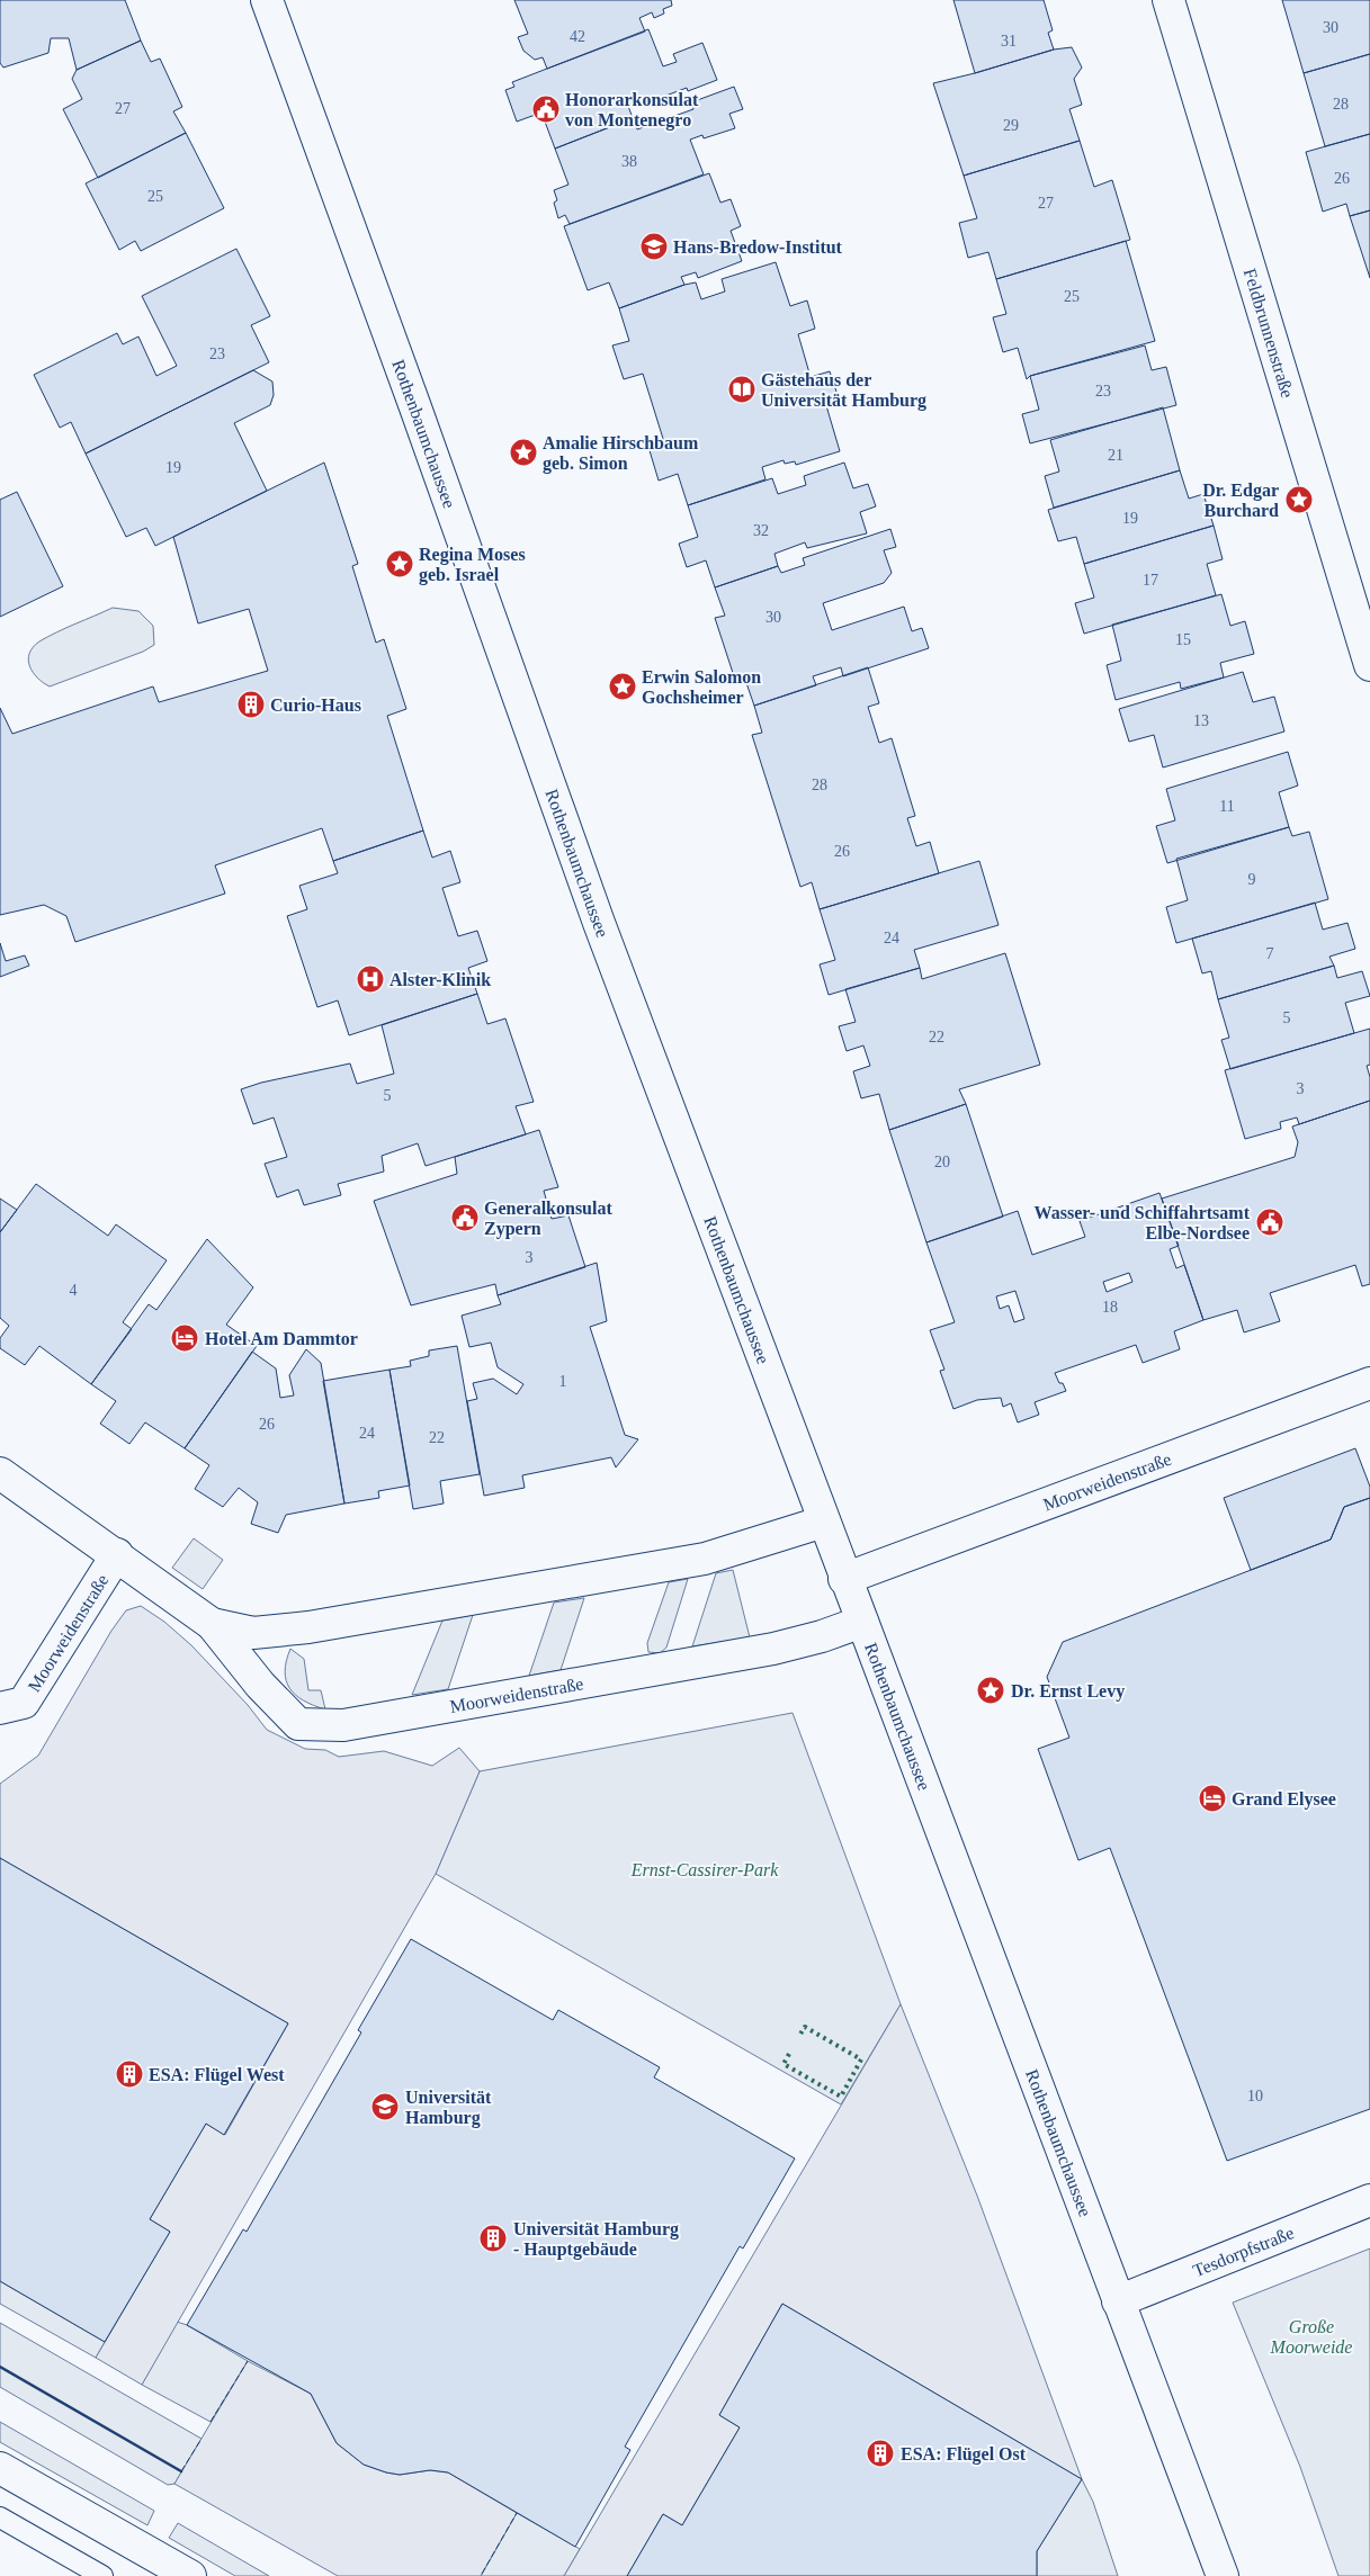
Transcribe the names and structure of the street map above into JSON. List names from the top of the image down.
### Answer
{
  "streets": {
    "street": [
      "Feldbrunnenstraße",
      "Rothenbaumchaussee",
      "Moorweidenstraße",
      "Tesdorpfstraße"
    ]
  },
  "crossings": [
    ["Rothenbaumchaussee", "Moorweidenstraße"],
    ["Rothenbaumchaussee", "Tesdorpfstraße"]
  ],
  "parks": ["Ernst-Cassirer-Park", "Große Moorweide"],
  "places": {
    "public building": ["Honorarkonsulat von Montenegro", "Generalkonsulat Zypern", "Wasser- und Schiffahrtsamt Elbe-Nordsee"],
    "school or university": ["Hans-Bredow-Institut", "Universität Hamburg"],
    "library": ["Gästehaus der Universität Hamburg"],
    "place": [
      "Amalie Hirschbaum geb. Simon",
      "Dr. Edgar Burchard",
      "Regina Moses geb. Israel",
      "Erwin Salomon Gochsheimer",
      "Dr. Ernst Levy"
    ],
    "building": [
      "Curio-Haus",
      "ESA: Flügel West",
      "Universität Hamburg - Hauptgebäude",
      "ESA: Flügel Ost"
    ],
    "hospital": ["Alster-Klinik"],
    "hotel": ["Hotel Am Dammtor", "Grand Elysee"]
  },
  "house_numbers": [
    "30",
    "42",
    "31",
    "28",
    "27",
    "29",
    "38",
    "26",
    "25",
    "27",
    "25",
    "23",
    "23",
    "21",
    "19",
    "19",
    "32",
    "17",
    "30",
    "15",
    "13",
    "28",
    "11",
    "26",
    "9",
    "24",
    "7",
    "5",
    "22",
    "3",
    "5",
    "20",
    "3",
    "4",
    "18",
    "1",
    "26",
    "24",
    "22",
    "10"
  ]
}
